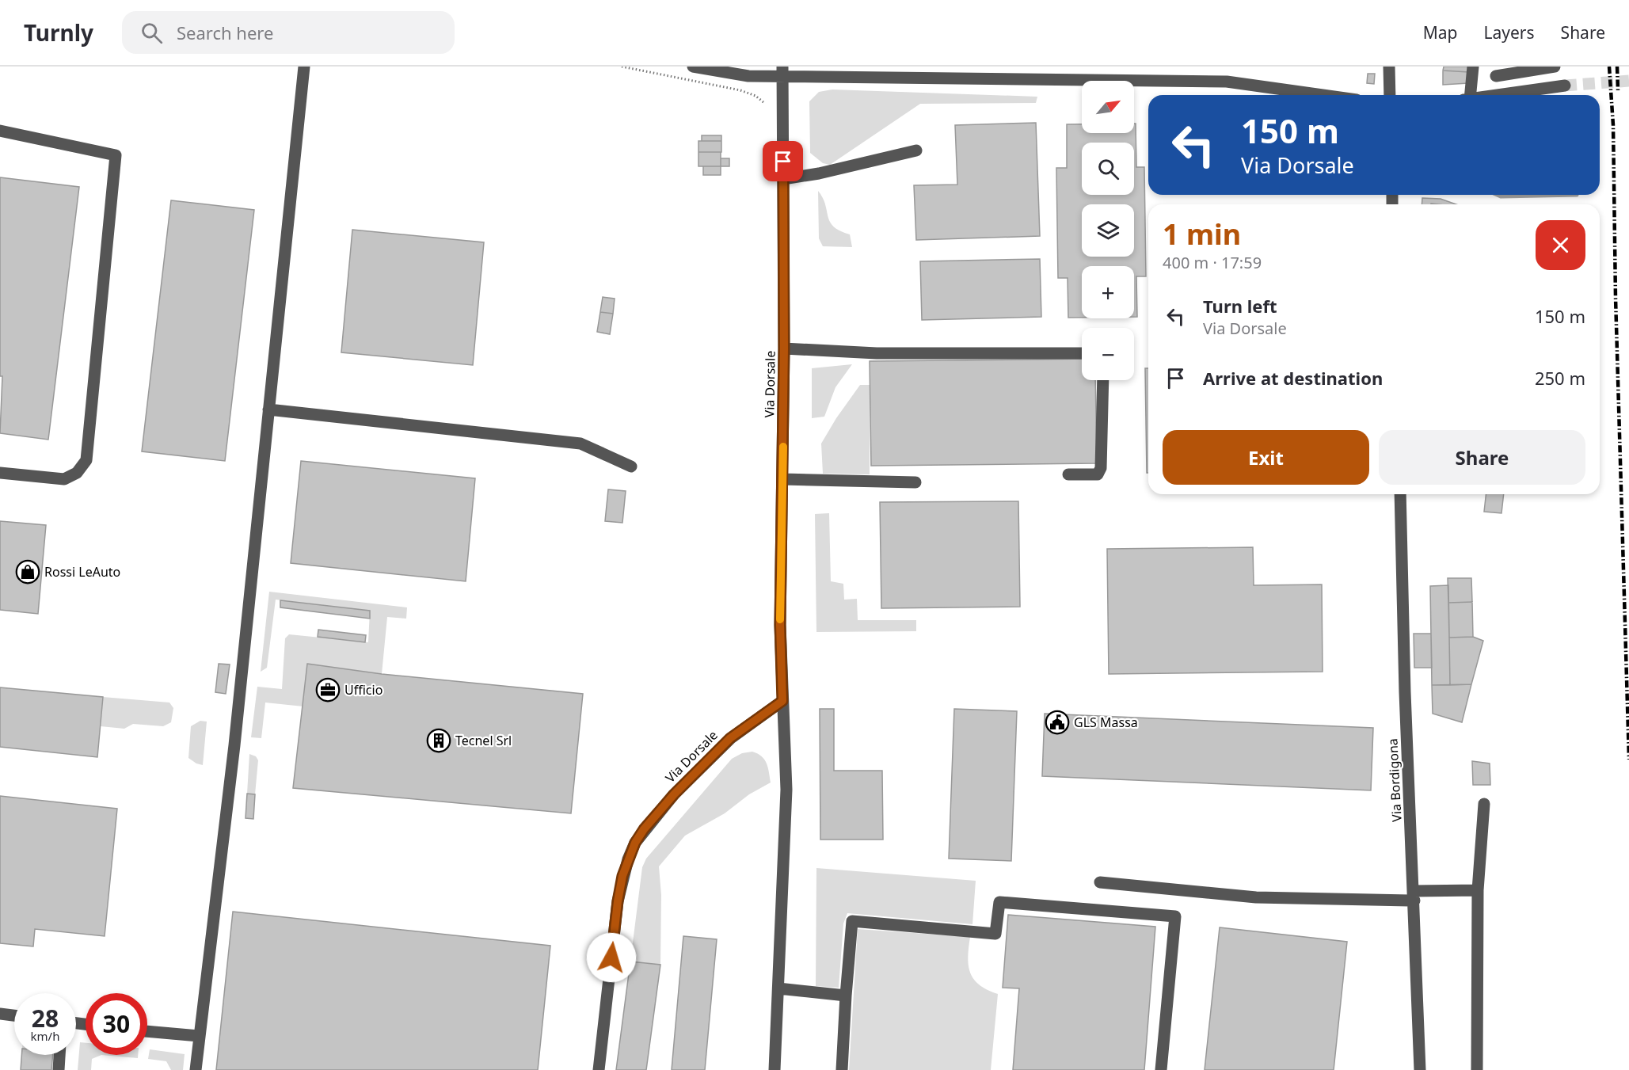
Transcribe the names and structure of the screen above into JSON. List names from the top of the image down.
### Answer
{
  "streets": {
    "street": ["Via Dorsale", "Via Bordigona"]
  },
  "places": {
    "shop": ["Rossi LeAuto"],
    "office": ["Ufficio"],
    "public building": ["GLS Massa"],
    "building": ["Tecnel Srl"]
  },
  "north": "top right",
  "page": {
    "header": "Turnly",
    "search": "Search here",
    "nav": ["Map", "Layers", "Share"],
    "map_buttons": ["+", "−"],
    "turn": ["150 m", "Via Dorsale"],
    "heading": ["1 min", "400 m · 17:59"],
    "list": [
      {
        "name": "Turn left",
        "note": "Via Dorsale",
        "value": "150 m"
      },
      {
        "name": "Arrive at destination",
        "value": "250 m"
      }
    ],
    "buttons": ["Exit", "Share"],
    "speed": "28 km/h",
    "limit": "30"
  }
}
